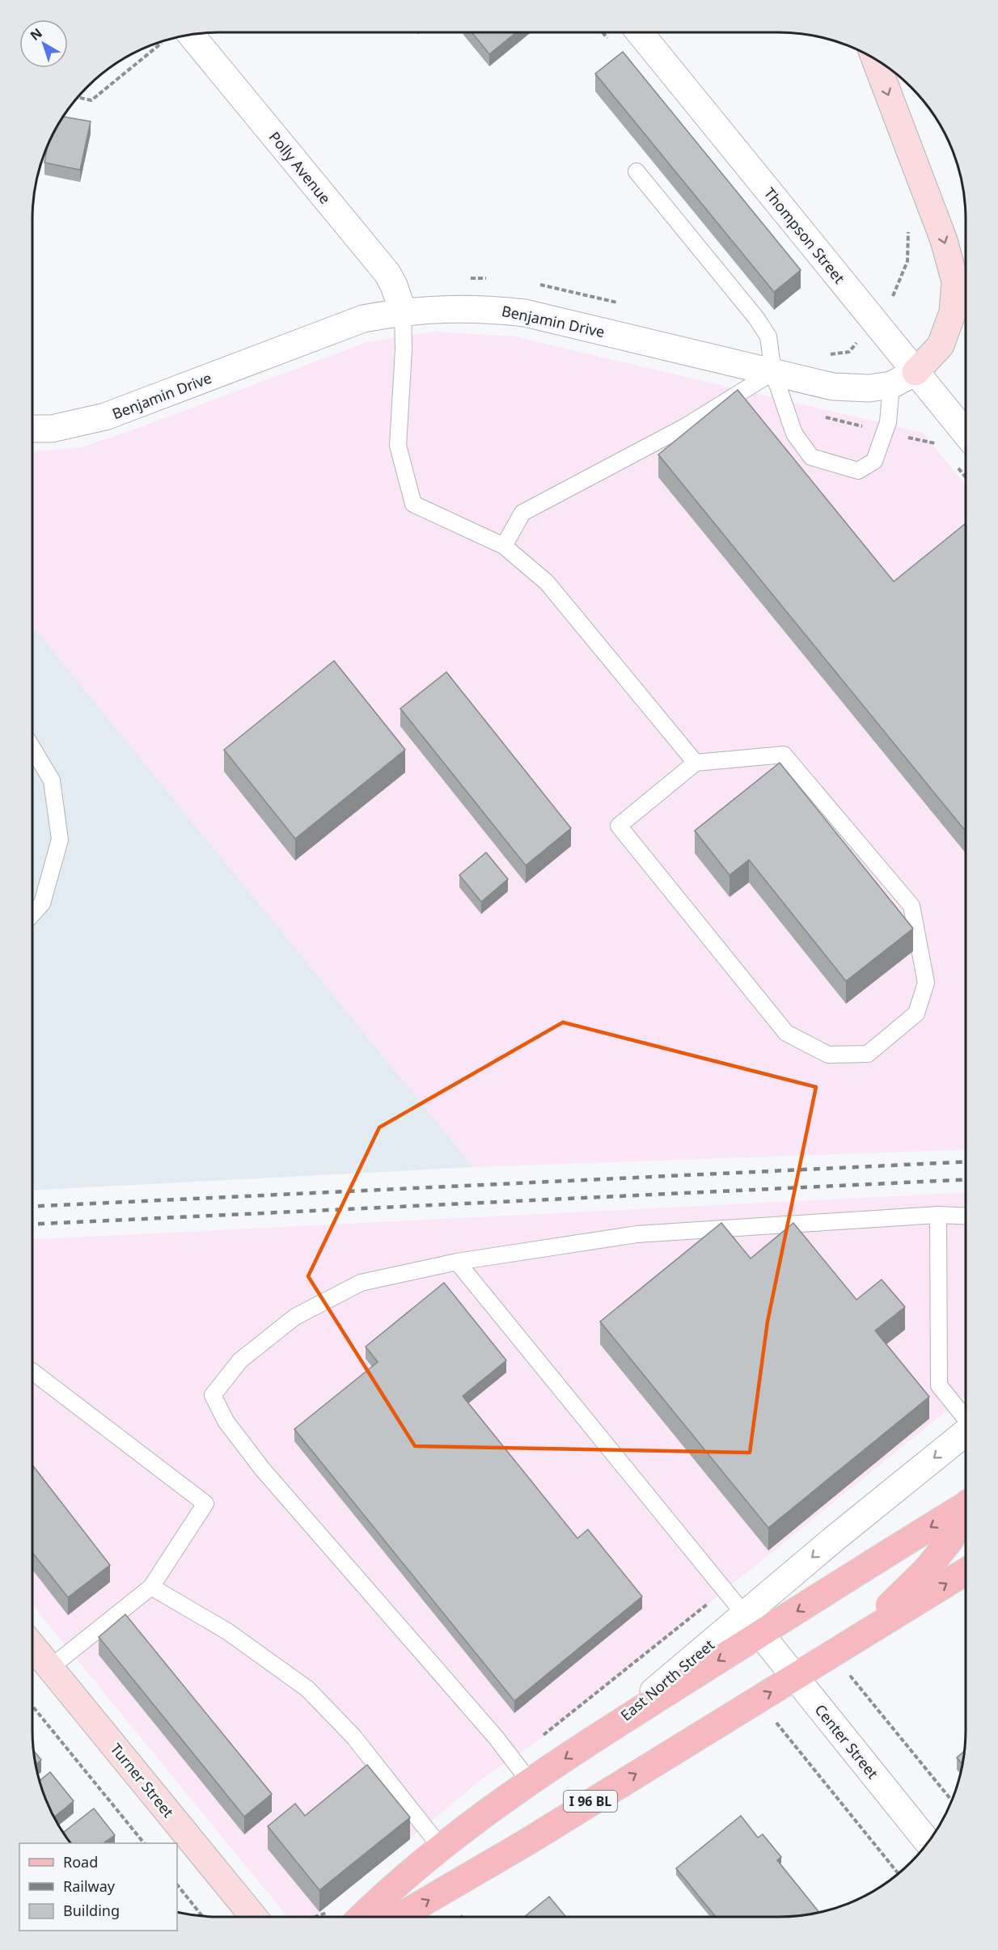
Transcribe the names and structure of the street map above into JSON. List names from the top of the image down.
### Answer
{
  "streets": {
    "main road": ["East North Street", "I 96 BL"],
    "street": [
      "Polly Avenue",
      "Thompson Street",
      "Benjamin Drive",
      "Center Street",
      "Turner Street"
    ]
  },
  "crossings": [
    ["Polly Avenue", "Benjamin Drive"],
    ["Thompson Street", "Benjamin Drive"],
    ["East North Street", "Center Street"],
    ["Center Street", "I 96 BL"]
  ],
  "legend": ["Road", "Railway", "Building"],
  "north": "top left"
}
